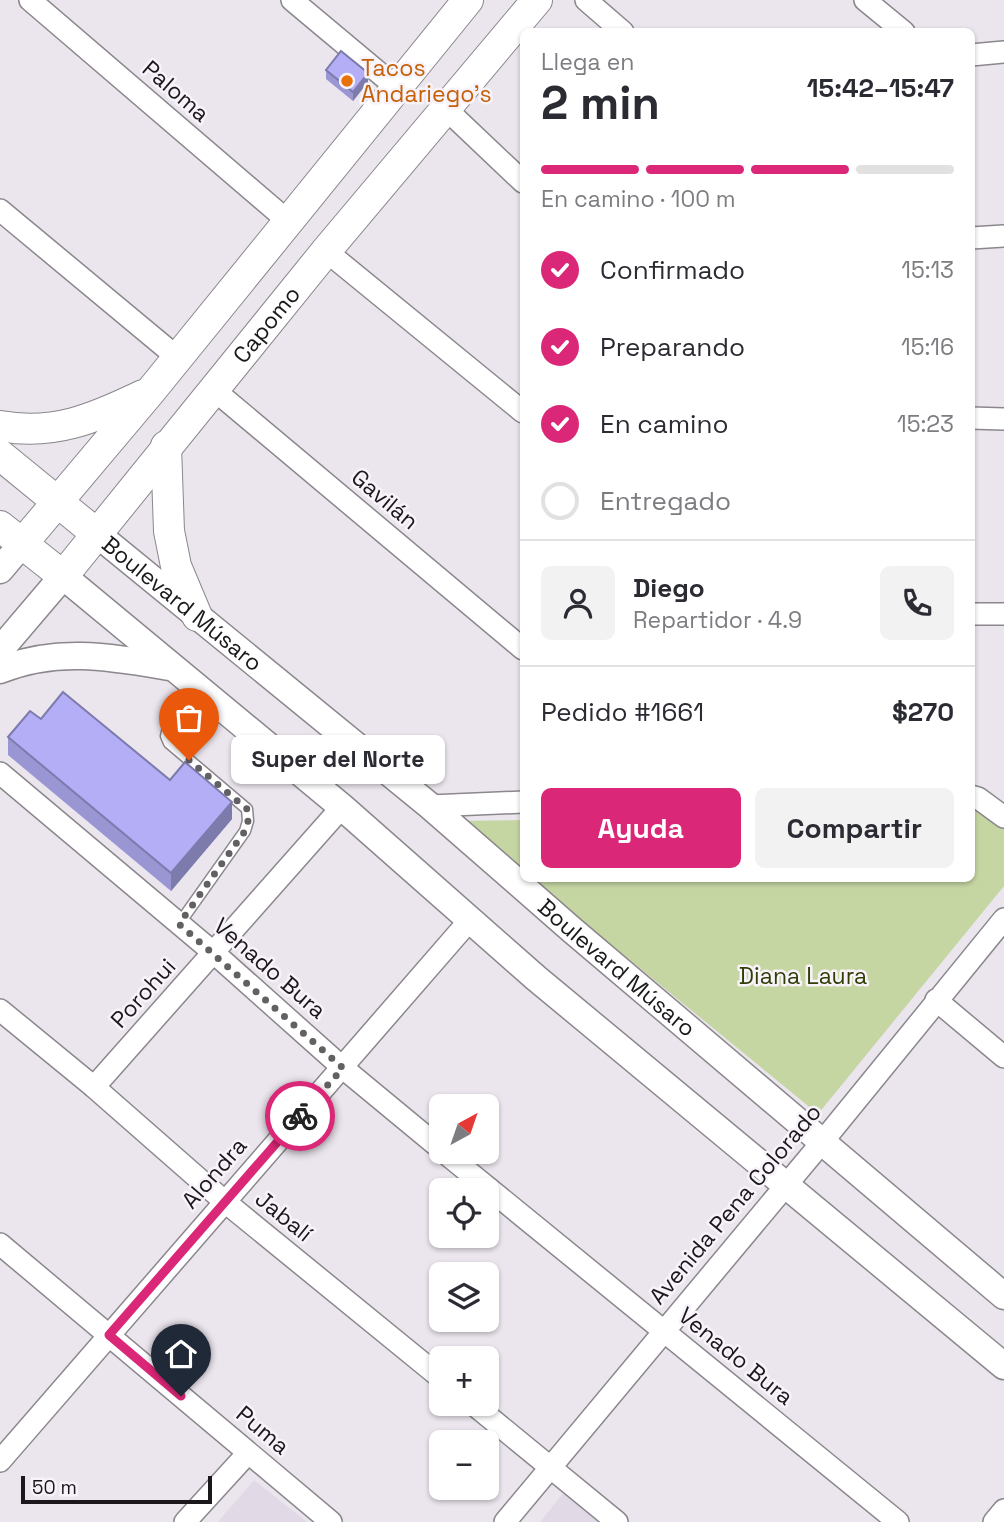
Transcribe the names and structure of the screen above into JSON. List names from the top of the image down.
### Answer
{
  "streets": {
    "main road": ["Capomo", "Boulevard Músaro"],
    "street": [
      "Paloma",
      "Gavilán",
      "Venado Bura",
      "Porohui",
      "Alondra",
      "Avenida Pena Colorado",
      "Jabalí",
      "Puma"
    ]
  },
  "crossings": [
    ["Paloma", "Capomo"],
    ["Capomo", "Gavilán"],
    ["Capomo", "Boulevard Músaro"],
    ["Boulevard Músaro", "Avenida Pena Colorado"],
    ["Venado Bura", "Porohui"],
    ["Venado Bura", "Alondra"],
    ["Venado Bura", "Avenida Pena Colorado"],
    ["Porohui", "Jabalí"],
    ["Alondra", "Jabalí"],
    ["Alondra", "Puma"]
  ],
  "parks": ["Diana Laura"],
  "places": ["Tacos Andariego’s", "Super del Norte"],
  "scale_bar": "50 m",
  "north": "top right",
  "page": {
    "heading": ["2 min", "Llega en", "15:42–15:47"],
    "panel": [
      "Diego",
      "Repartidor · 4.9",
      "Pedido #1661",
      "$270"
    ],
    "bar": "En camino · 100 m",
    "list": [
      ["Confirmado", "15:13"],
      ["Preparando", "15:16"],
      ["En camino", "15:23"],
      "Entregado"
    ],
    "bubble": "Super del Norte",
    "buttons": ["Ayuda", "Compartir"],
    "map_buttons": ["+", "−"],
    "scale": "50 m"
  }
}
